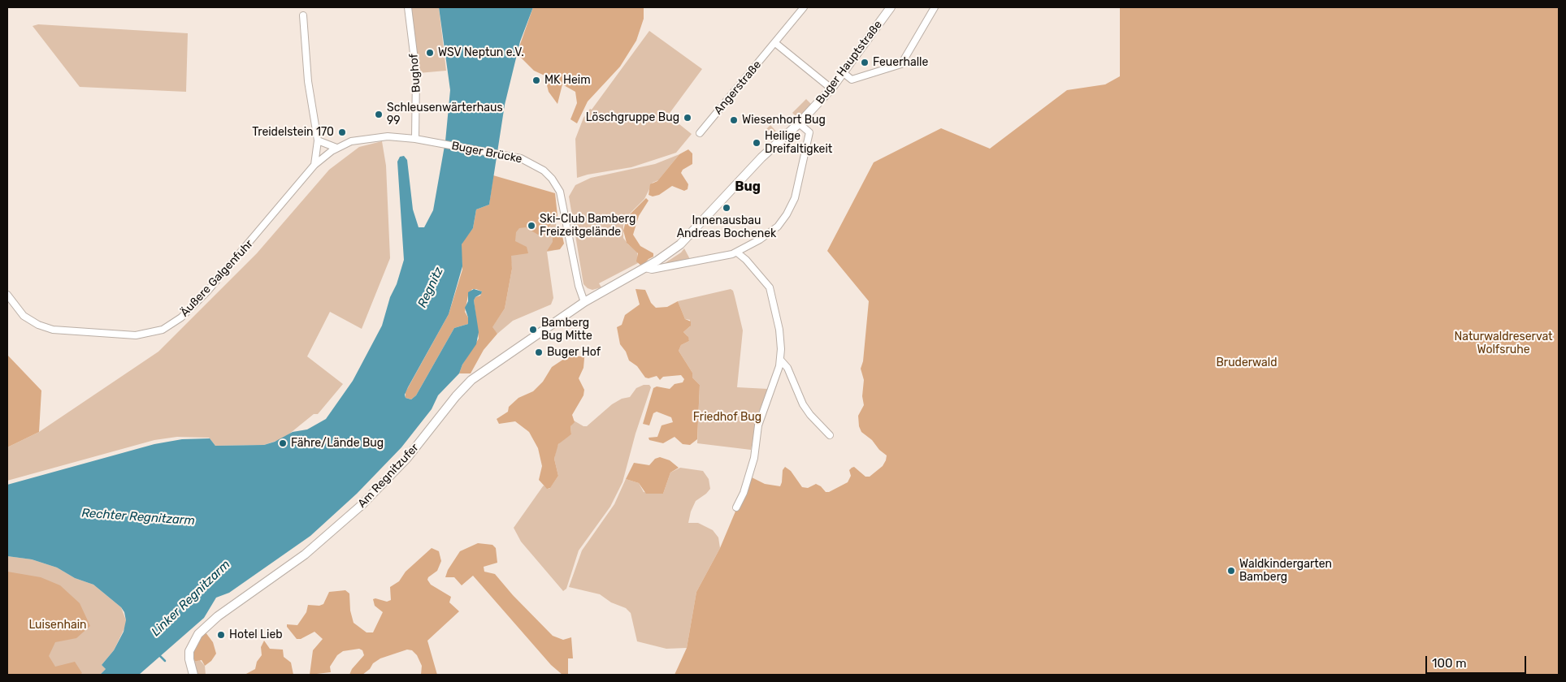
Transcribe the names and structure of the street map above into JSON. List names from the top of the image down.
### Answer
{
  "streets": {
    "street": [
      "Buger Hauptstraße",
      "Bughof",
      "Angerstraße",
      "Buger Brücke",
      "Äußere Galgenfuhr",
      "Am Regnitzufer"
    ]
  },
  "crossings": [
    ["Buger Hauptstraße", "Buger Brücke"],
    ["Buger Hauptstraße", "Am Regnitzufer"],
    ["Bughof", "Buger Brücke"],
    ["Buger Brücke", "Äußere Galgenfuhr"],
    ["Buger Brücke", "Am Regnitzufer"]
  ],
  "districts": ["Bug"],
  "water": ["Regnitz", "Rechter Regnitzarm", "Linker Regnitzarm"],
  "parks": [
    "Naturwaldreservat Wolfsruhe",
    "Bruderwald",
    "Friedhof Bug",
    "Luisenhain"
  ],
  "places": [
    "WSV Neptun e.V.",
    "Feuerhalle",
    "MK Heim",
    "Schleusenwärterhaus 99",
    "Löschgruppe Bug",
    "Wiesenhort Bug",
    "Treidelstein 170",
    "Heilige Dreifaltigkeit",
    "Innenausbau Andreas Bochenek",
    "Ski-Club Bamberg Freizeitgelände",
    "Bamberg Bug Mitte",
    "Buger Hof",
    "Fähre/Lände Bug",
    "Waldkindergarten Bamberg",
    "Hotel Lieb"
  ],
  "scale_bar": "100 m"
}
